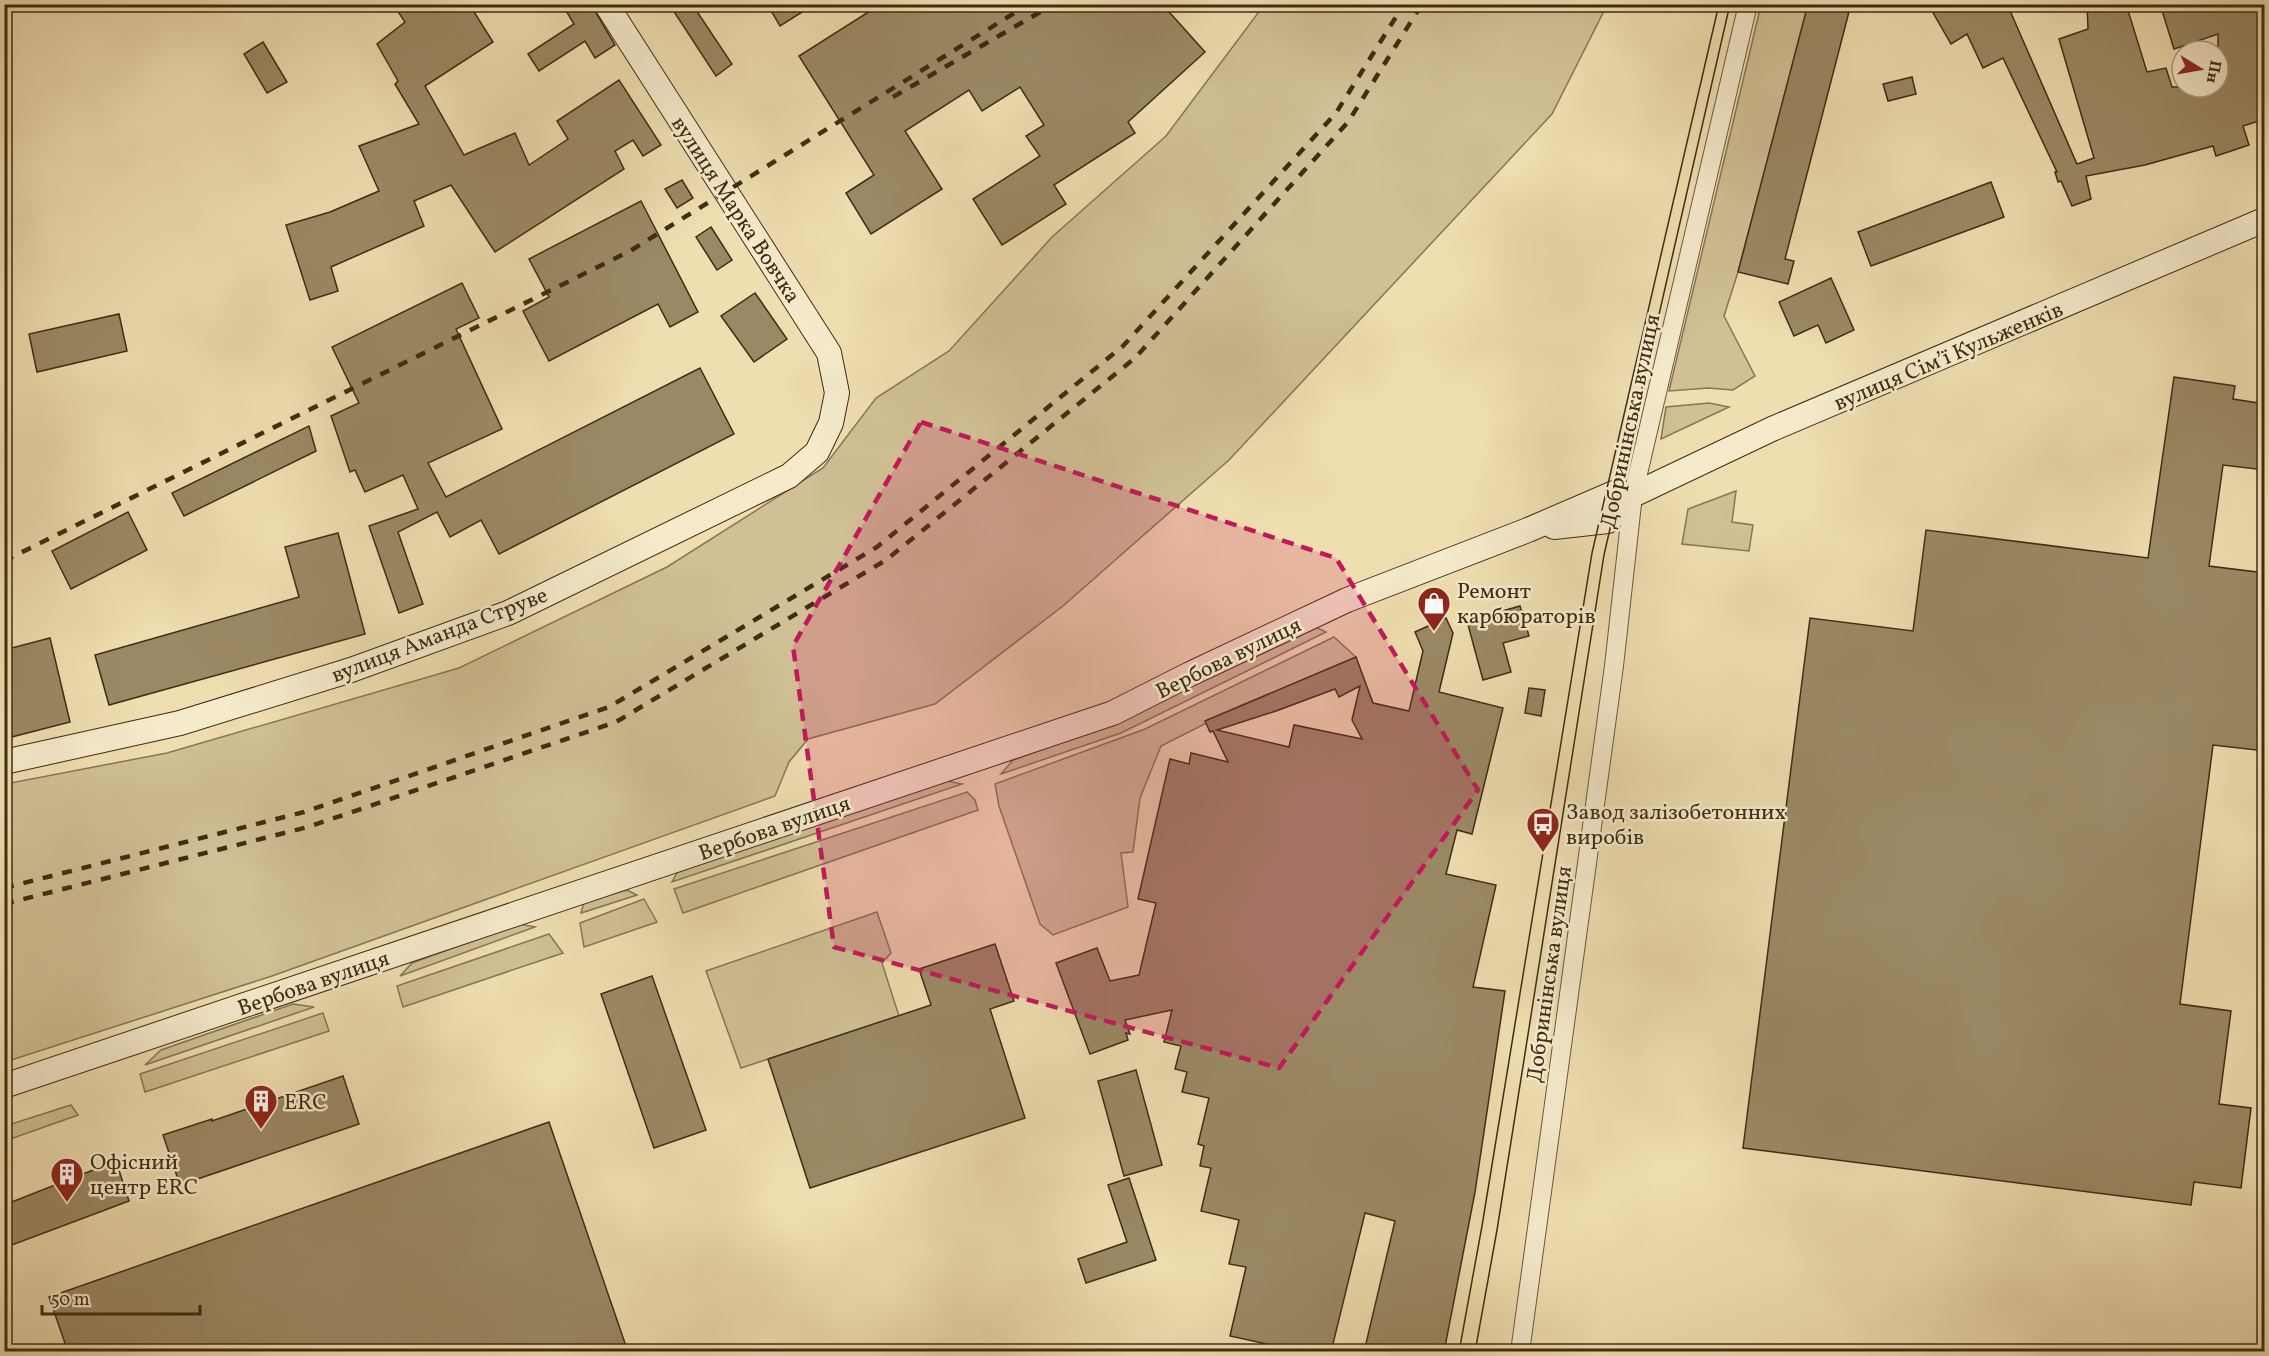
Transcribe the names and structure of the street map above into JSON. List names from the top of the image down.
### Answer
{
  "streets": {
    "main road": [
      "вулиця Марка Вовчка",
      "вулиця Сімʼї Кульженків",
      "вулиця Аманда Струве",
      "Вербова вулиця"
    ],
    "street": ["Добринінська вулиця"]
  },
  "crossings": [
    ["вулиця Марка Вовчка", "вулиця Аманда Струве"],
    ["вулиця Сімʼї Кульженків", "Добринінська вулиця"],
    ["вулиця Сімʼї Кульженків", "Вербова вулиця"],
    ["Добринінська вулиця", "Вербова вулиця"]
  ],
  "places": {
    "shop": ["Ремонт карбюраторів"],
    "bus stop": ["Завод залізобетонних виробів"],
    "building": ["ERC", "Офісний центр ERC"]
  },
  "scale_bar": "50 m",
  "north": "right"
}
